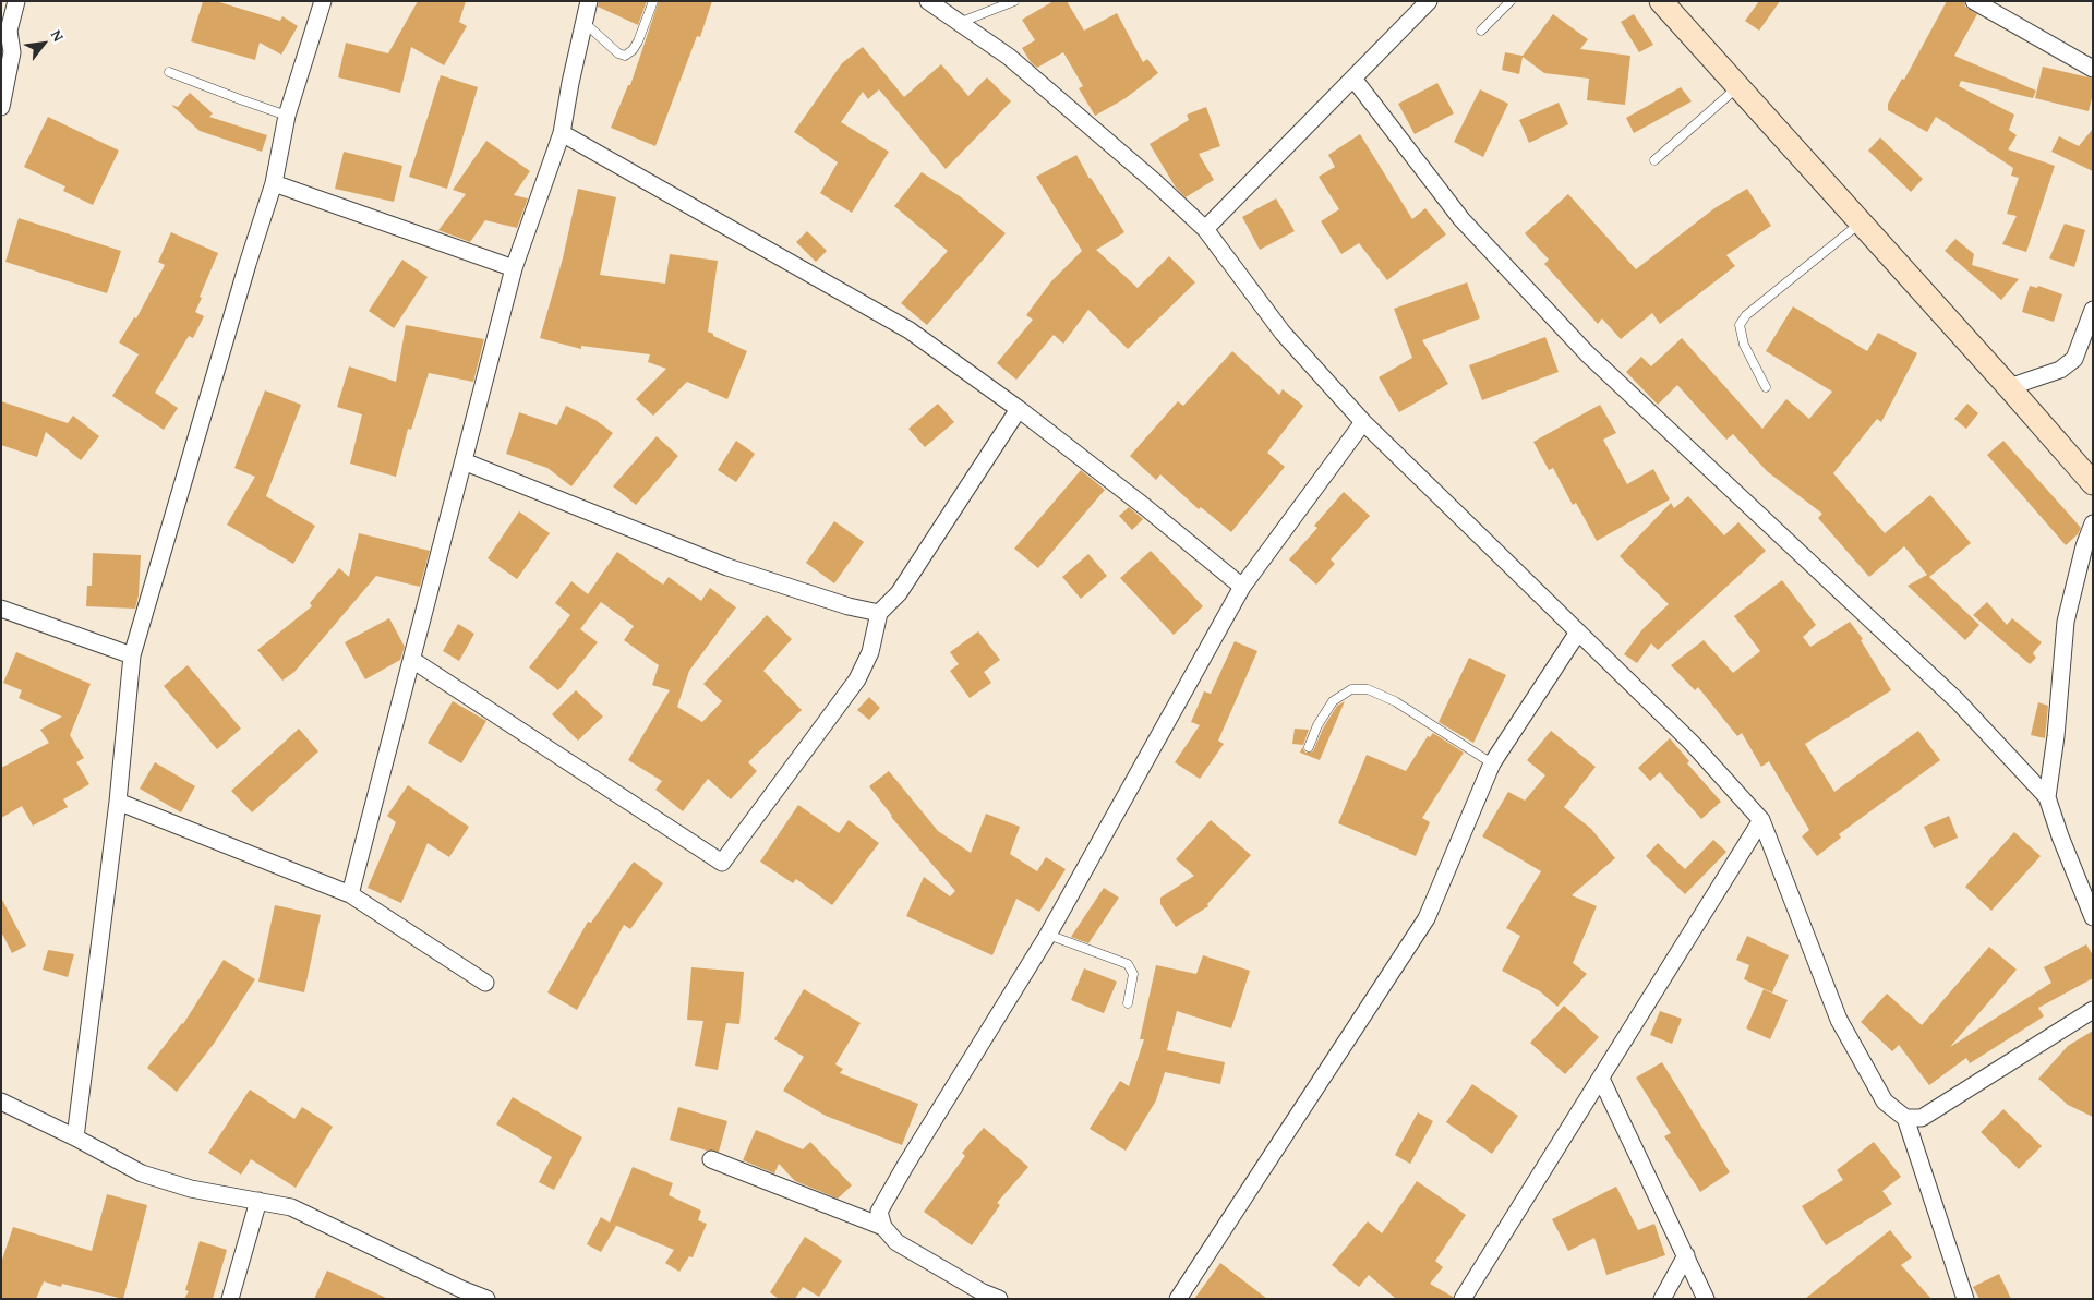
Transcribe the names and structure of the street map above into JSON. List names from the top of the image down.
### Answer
{
  "north": "top right"
}
